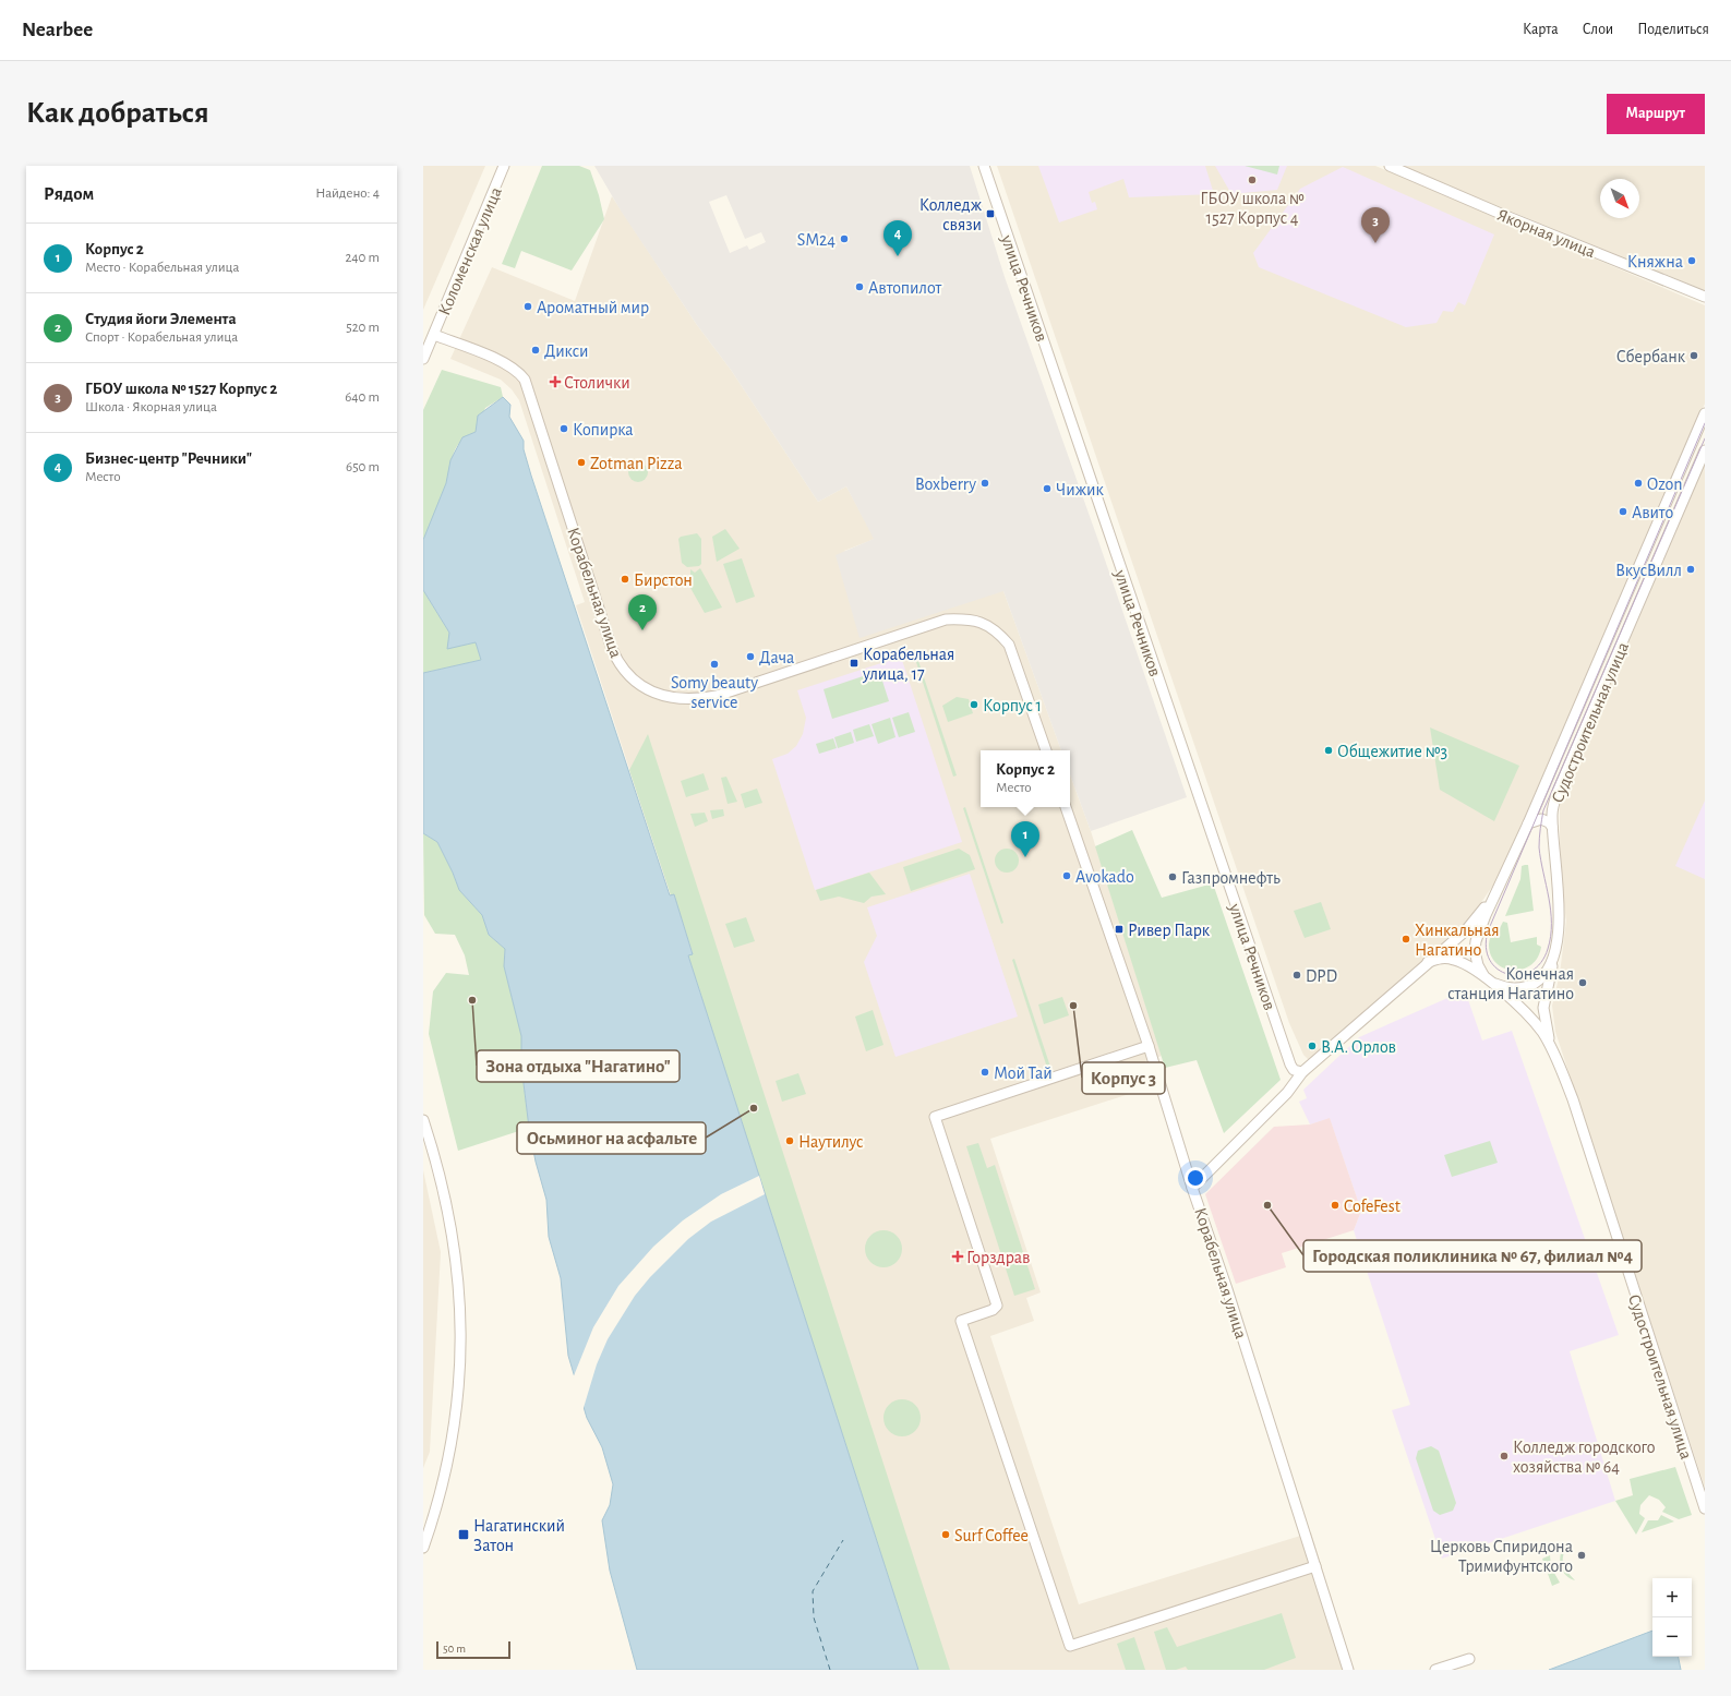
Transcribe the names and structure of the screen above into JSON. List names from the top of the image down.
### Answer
{
  "streets": {
    "street": [
      "Якорная улица",
      "Коломенская улица",
      "улица Речников",
      "Корабельная улица",
      "Судостроительная улица"
    ]
  },
  "crossings": [
    ["Коломенская улица", "Корабельная улица"]
  ],
  "places": {
    "other": [
      "ГБОУ школа № 1527 Корпус 4",
      "SM24",
      "Княжна",
      "Автопилот",
      "Ароматный мир",
      "Дикси",
      "Сбербанк",
      "Копирка",
      "Zotman Pizza",
      "Boxberry",
      "Ozon",
      "Чижик",
      "Авито",
      "ВкусВилл",
      "Бирстон",
      "Дача",
      "Somy beauty service",
      "Корпус 1",
      "Общежитие №3",
      "Avokado",
      "Газпромнефть",
      "Хинкальная Нагатино",
      "DPD",
      "Конечная станция Нагатино",
      "Зона отдыха \"Нагатино\"",
      "Корпус 3",
      "В.А. Орлов",
      "Мой Тай",
      "Осьминог на асфальте",
      "Наутилус",
      "Городская поликлиника № 67, филиал №4",
      "CofeFest",
      "Колледж городского хозяйства № 64",
      "Surf Coffee",
      "Церковь Спиридона Тримифунтского"
    ],
    "transit": [
      "Колледж связи",
      "Корабельная улица, 17",
      "Ривер Парк",
      "Нагатинский Затон"
    ],
    "health": ["Столички", "Горздрав"]
  },
  "scale_bar": "50 m",
  "north": "bottom right",
  "page": {
    "header": "Nearbee",
    "nav": ["Карта", "Слои", "Поделиться"],
    "buttons": "Маршрут",
    "title": "Как добраться",
    "heading": ["Рядом", "Найдено: 4"],
    "pins": [
      "3",
      "4",
      "2",
      "1"
    ],
    "list": [
      {
        "mark": "1",
        "name": "Корпус 2",
        "note": "Место · Корабельная улица",
        "value": "240 m"
      },
      {
        "mark": "2",
        "name": "Студия йоги Элемента",
        "note": "Спорт · Корабельная улица",
        "value": "520 m"
      },
      {
        "mark": "3",
        "name": "ГБОУ школа № 1527 Корпус 2",
        "note": "Школа · Якорная улица",
        "value": "640 m"
      },
      {
        "mark": "4",
        "name": "Бизнес-центр \"Речники\"",
        "note": "Место",
        "value": "650 m"
      }
    ],
    "popup": ["Корпус 2", "Место"],
    "map_buttons": ["+", "−"],
    "scale": "50 m"
  }
}
